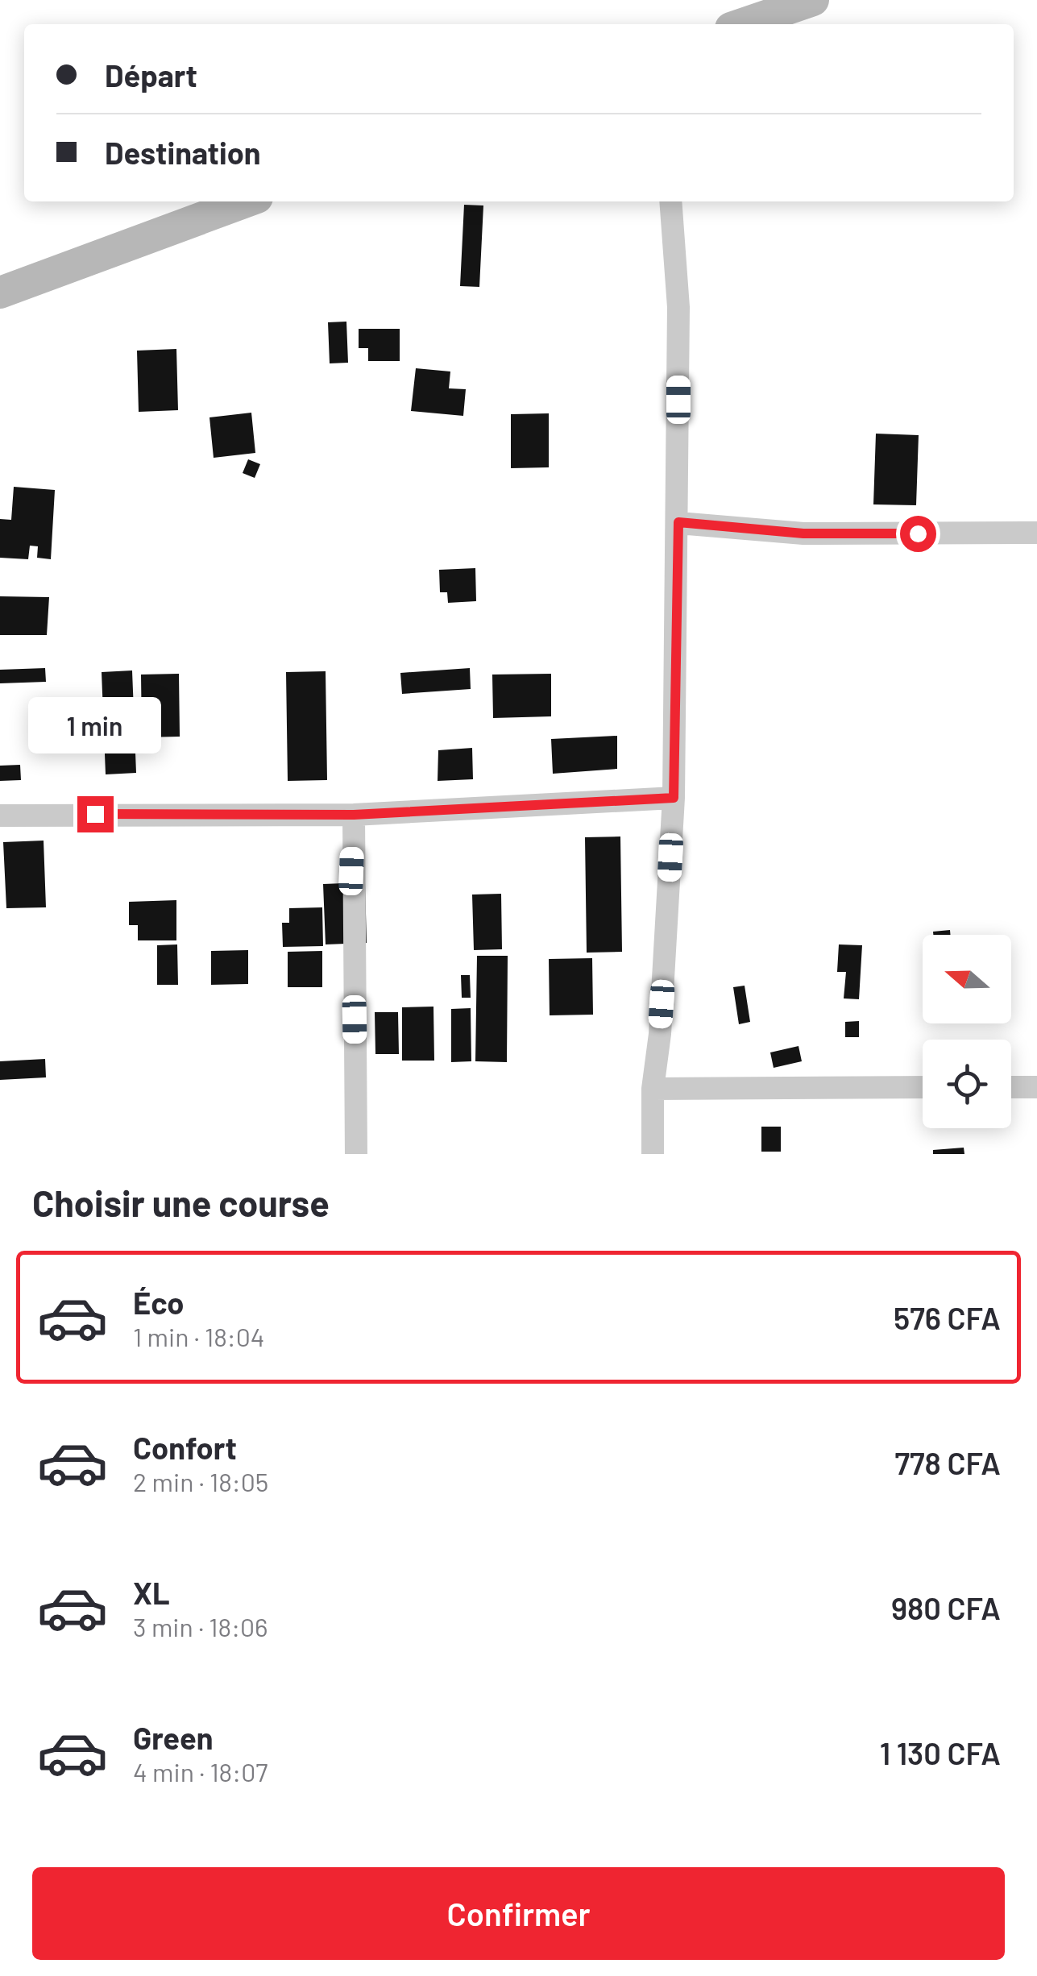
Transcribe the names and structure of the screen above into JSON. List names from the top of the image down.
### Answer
{
  "north": "left",
  "page": {
    "banner": ["Départ", "Destination"],
    "bubble": "1 min",
    "heading": "Choisir une course",
    "list": [
      {
        "name": "Éco",
        "note": "1 min · 18:04",
        "value": "576 CFA"
      },
      {
        "name": "Confort",
        "note": "2 min · 18:05",
        "value": "778 CFA"
      },
      {
        "name": "XL",
        "note": "3 min · 18:06",
        "value": "980 CFA"
      },
      {
        "name": "Green",
        "note": "4 min · 18:07",
        "value": "1 130 CFA"
      }
    ],
    "buttons": "Confirmer"
  }
}
